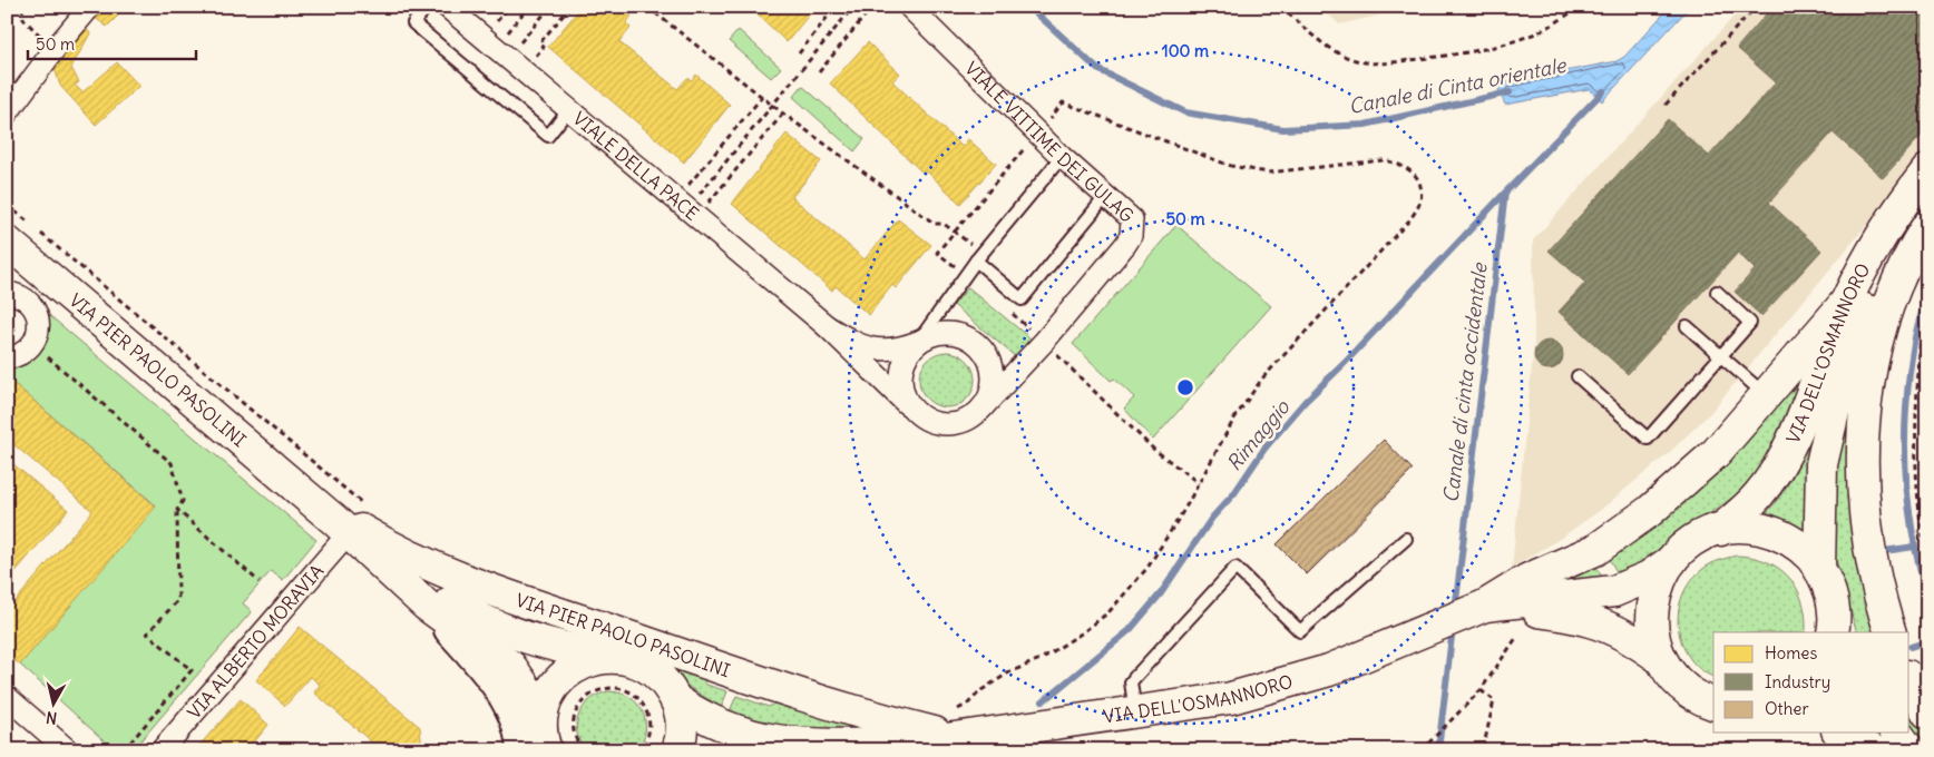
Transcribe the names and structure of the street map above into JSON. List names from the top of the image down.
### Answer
{
  "streets": {
    "main road": ["VIA DELL'OSMANNORO", "VIA PIER PAOLO PASOLINI"],
    "street": ["VIALE VITTIME DEI GULAG", "VIALE DELLA PACE", "VIA ALBERTO MORAVIA"]
  },
  "crossings": [
    ["VIALE VITTIME DEI GULAG", "VIALE DELLA PACE"],
    ["VIA DELL'OSMANNORO", "VIA PIER PAOLO PASOLINI"],
    ["VIA PIER PAOLO PASOLINI", "VIA ALBERTO MORAVIA"]
  ],
  "water": ["Canale di Cinta orientale", "Canale di cinta occidentale", "Rimaggio"],
  "legend": ["Homes", "Industry", "Other"],
  "scale_bar": "50 m",
  "north": "bottom",
  "rings": ["100 m", "50 m"]
}
